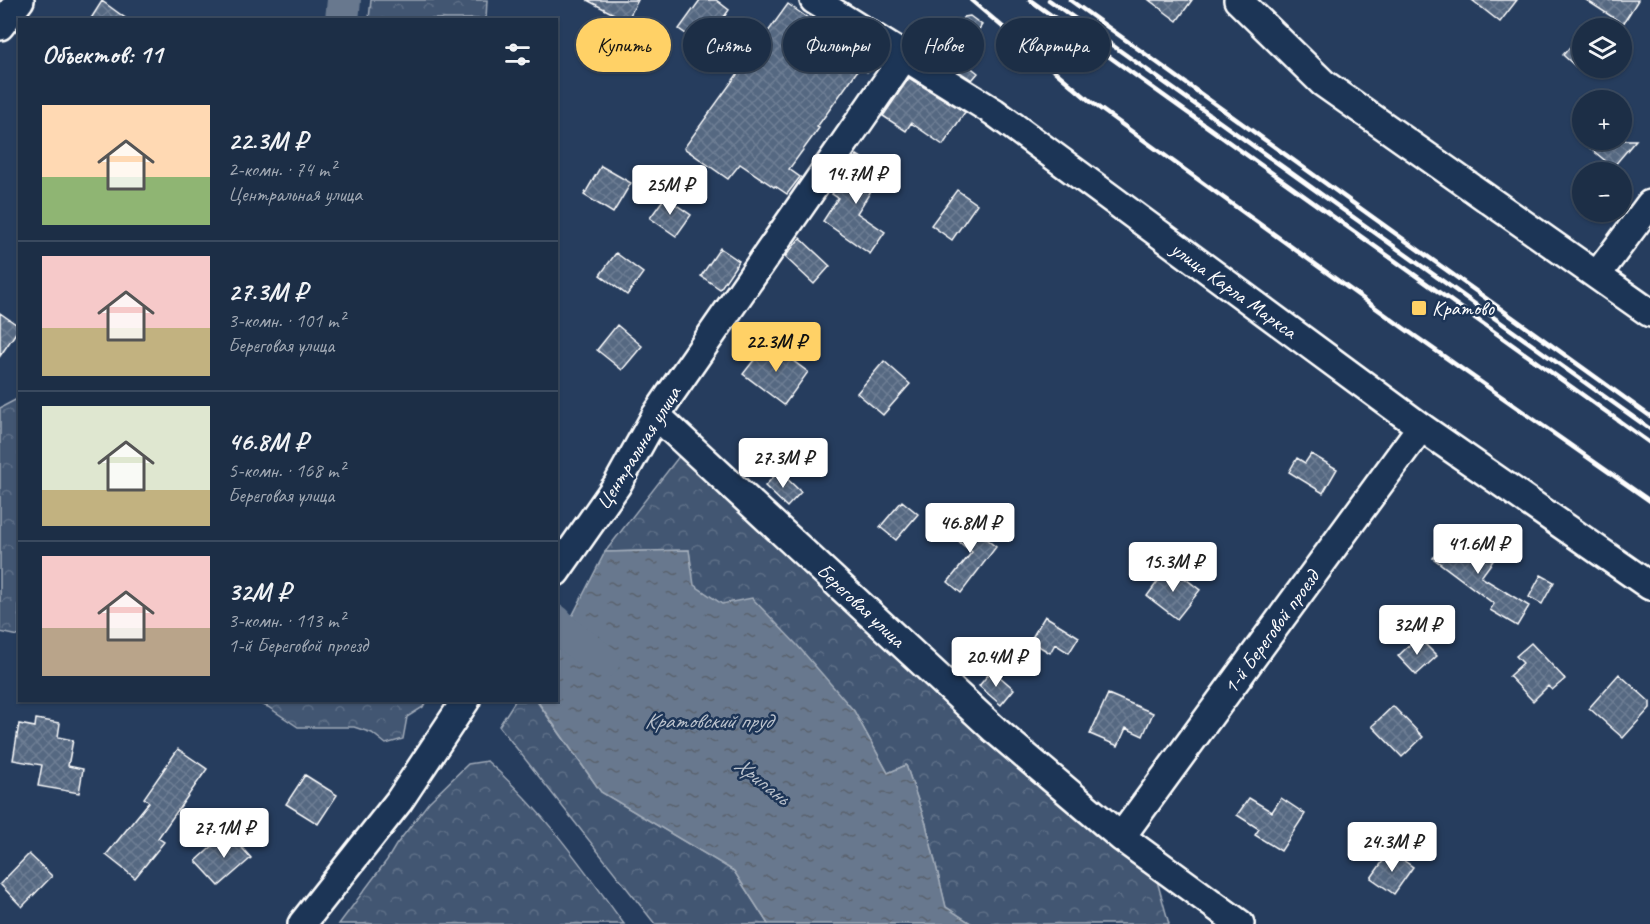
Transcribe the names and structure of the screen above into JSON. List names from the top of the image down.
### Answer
{
  "streets": {
    "street": [
      "улица Карла Маркса",
      "Центральная улица",
      "Береговая улица",
      "1-й Береговой проезд"
    ]
  },
  "crossings": [
    ["улица Карла Маркса", "1-й Береговой проезд"],
    ["Центральная улица", "Береговая улица"],
    ["Береговая улица", "1-й Береговой проезд"]
  ],
  "water": ["Кратовский пруд", "Хрипань"],
  "places": {
    "transit": ["Кратово"]
  },
  "page": {
    "map_buttons": ["+", "−"],
    "chip": [
      "Купить",
      "Снять",
      "Фильтры",
      "Новое",
      "Квартира"
    ],
    "heading": "Объектов: 11",
    "list": [
      {
        "name": "22.3M ₽",
        "note": "2-комн. · 74 m² · Центральная улица"
      },
      {
        "name": "27.3M ₽",
        "note": "3-комн. · 101 m² · Береговая улица"
      },
      {
        "name": "46.8M ₽",
        "note": "5-комн. · 168 m² · Береговая улица"
      },
      {
        "name": "32M ₽",
        "note": "3-комн. · 113 m² · 1-й Береговой проезд"
      }
    ],
    "price": [
      "14.7M ₽",
      "25M ₽",
      "22.3M ₽",
      "27.3M ₽",
      "46.8M ₽",
      "41.6M ₽",
      "15.3M ₽",
      "32M ₽",
      "20.4M ₽",
      "27.1M ₽",
      "24.3M ₽"
    ]
  }
}
